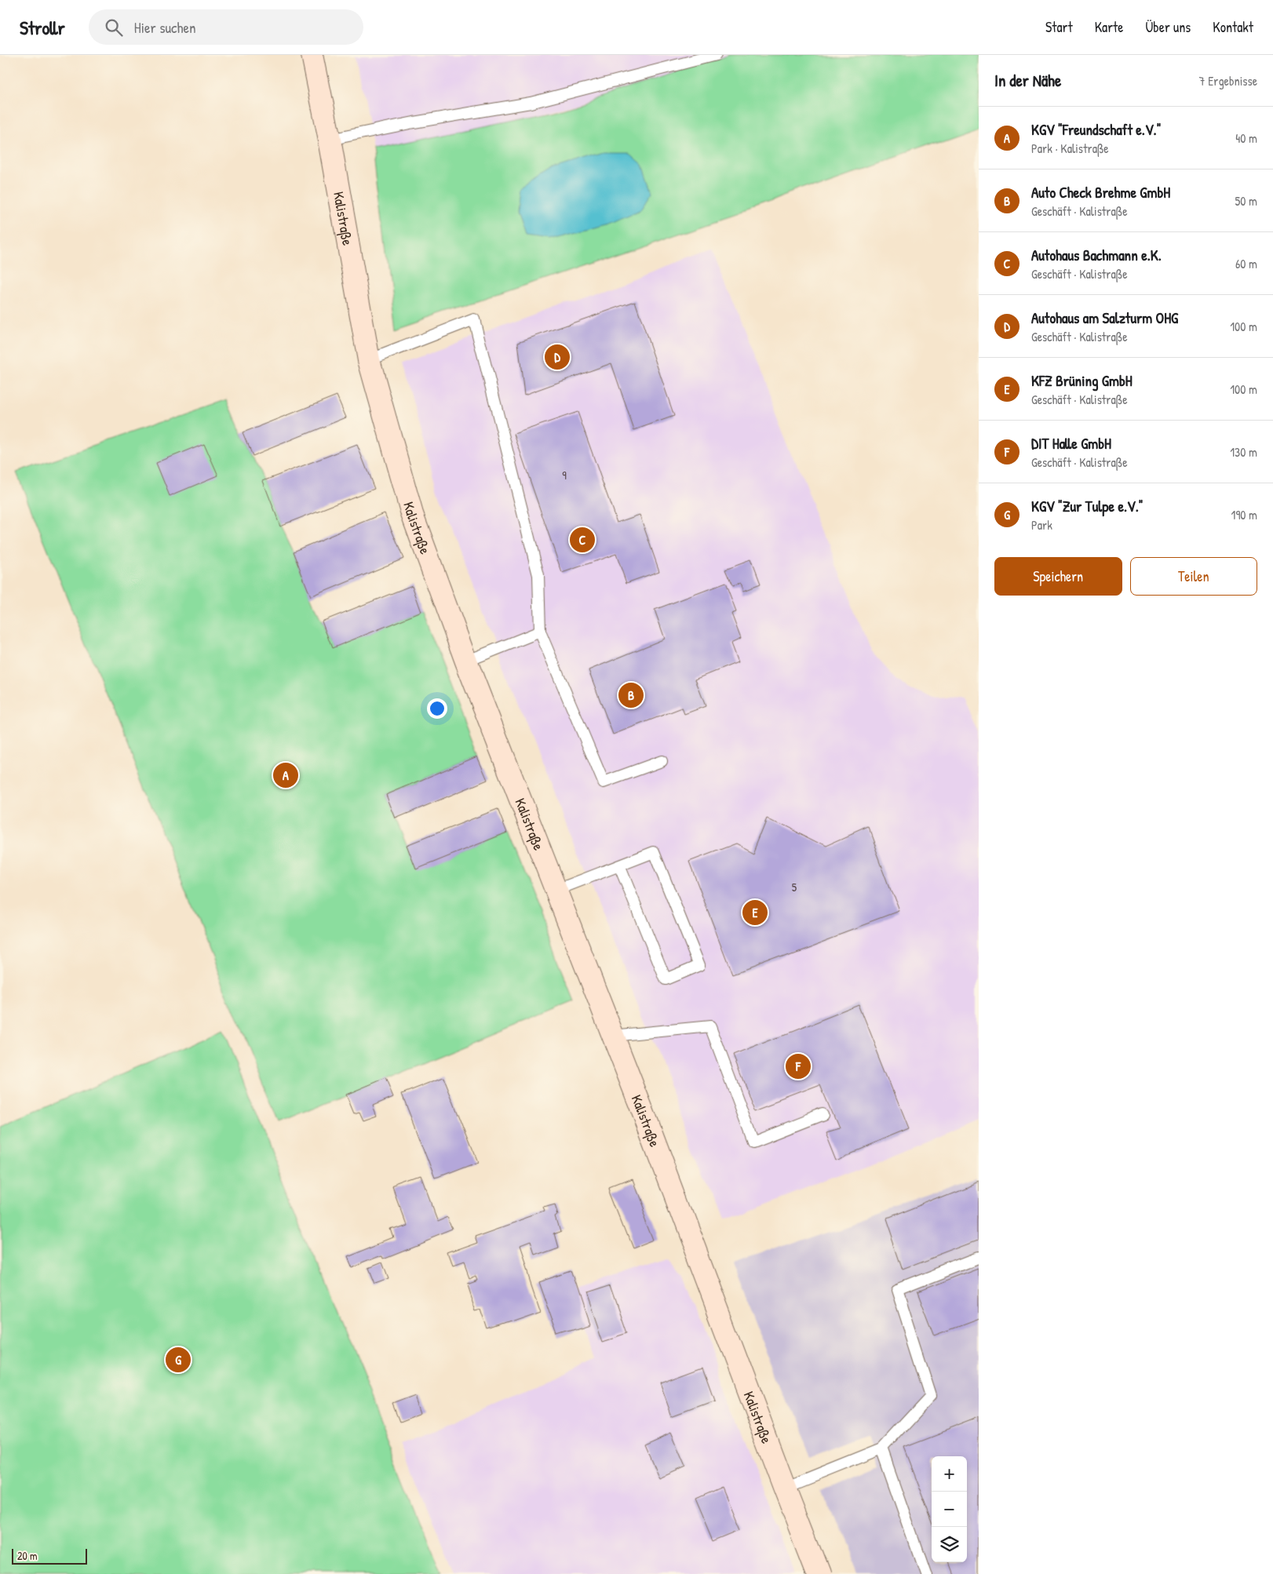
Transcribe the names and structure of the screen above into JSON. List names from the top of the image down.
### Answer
{
  "streets": {
    "street": ["Kalistraße"]
  },
  "house_numbers": ["9", "5"],
  "scale_bar": "20 m",
  "page": {
    "header": "Strollr",
    "search": "Hier suchen",
    "nav": [
      "Start",
      "Karte",
      "Über uns",
      "Kontakt"
    ],
    "heading": ["In der Nähe", "7 Ergebnisse"],
    "list": [
      {
        "mark": "A",
        "name": "KGV \"Freundschaft e.V.\"",
        "note": "Park · Kalistraße",
        "value": "40 m"
      },
      {
        "mark": "B",
        "name": "Auto Check Brehme GmbH",
        "note": "Geschäft · Kalistraße",
        "value": "50 m"
      },
      {
        "mark": "C",
        "name": "Autohaus Bachmann e.K.",
        "note": "Geschäft · Kalistraße",
        "value": "60 m"
      },
      {
        "mark": "D",
        "name": "Autohaus am Salzturm OHG",
        "note": "Geschäft · Kalistraße",
        "value": "100 m"
      },
      {
        "mark": "E",
        "name": "KFZ Brüning GmbH",
        "note": "Geschäft · Kalistraße",
        "value": "100 m"
      },
      {
        "mark": "F",
        "name": "DIT Halle GmbH",
        "note": "Geschäft · Kalistraße",
        "value": "130 m"
      },
      {
        "mark": "G",
        "name": "KGV \"Zur Tulpe e.V.\"",
        "note": "Park",
        "value": "190 m"
      }
    ],
    "pins": [
      "D",
      "C",
      "B",
      "A",
      "E",
      "F",
      "G"
    ],
    "buttons": ["Speichern", "Teilen"],
    "map_buttons": ["+", "−"],
    "scale": "20 m"
  }
}
